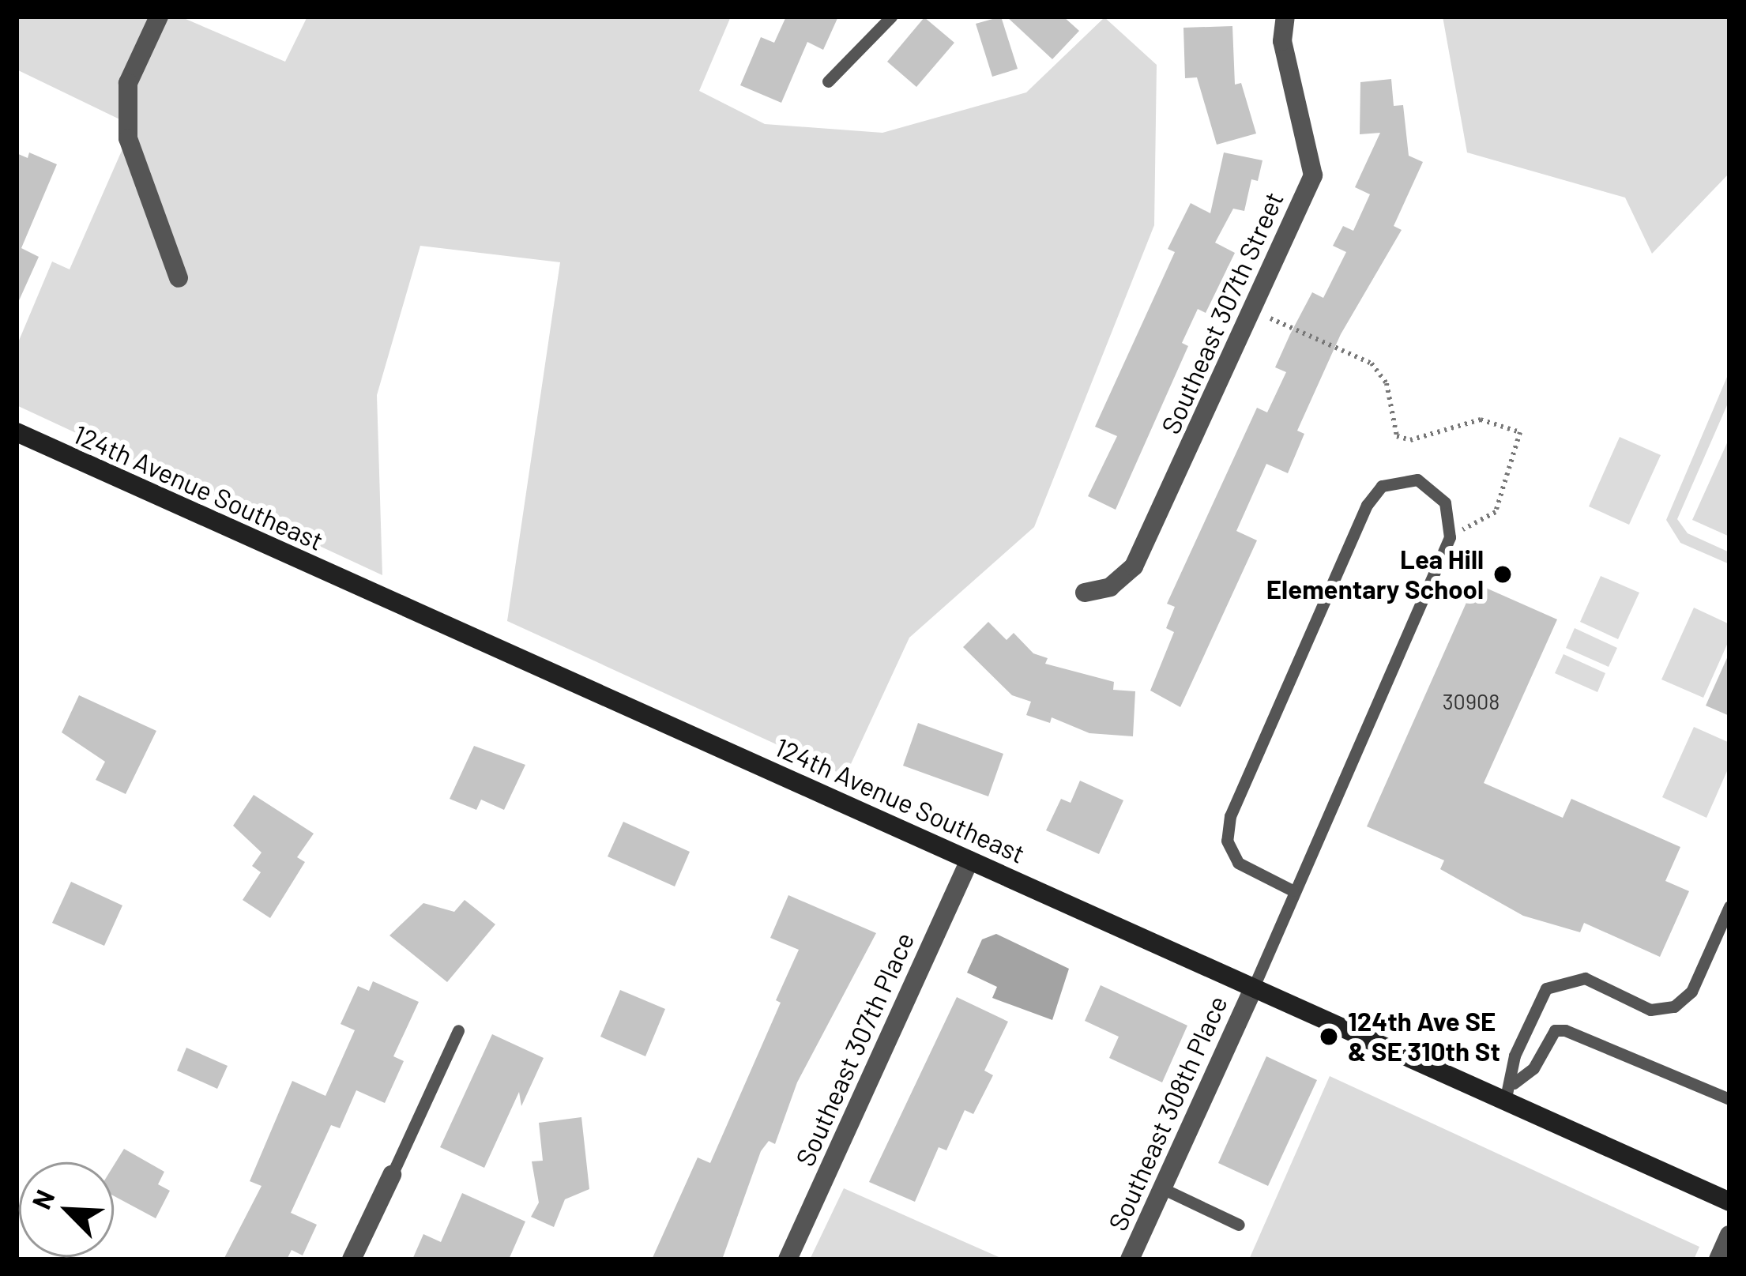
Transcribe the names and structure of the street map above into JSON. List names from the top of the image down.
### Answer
{
  "streets": {
    "street": [
      "Southeast 307th Street",
      "124th Avenue Southeast",
      "Southeast 307th Place",
      "Southeast 308th Place"
    ]
  },
  "crossings": [
    ["124th Avenue Southeast", "Southeast 307th Place"],
    ["124th Avenue Southeast", "Southeast 308th Place"]
  ],
  "places": ["Lea Hill Elementary School", "124th Ave SE & SE 310th St"],
  "house_numbers": ["30908"],
  "north": "top left"
}
